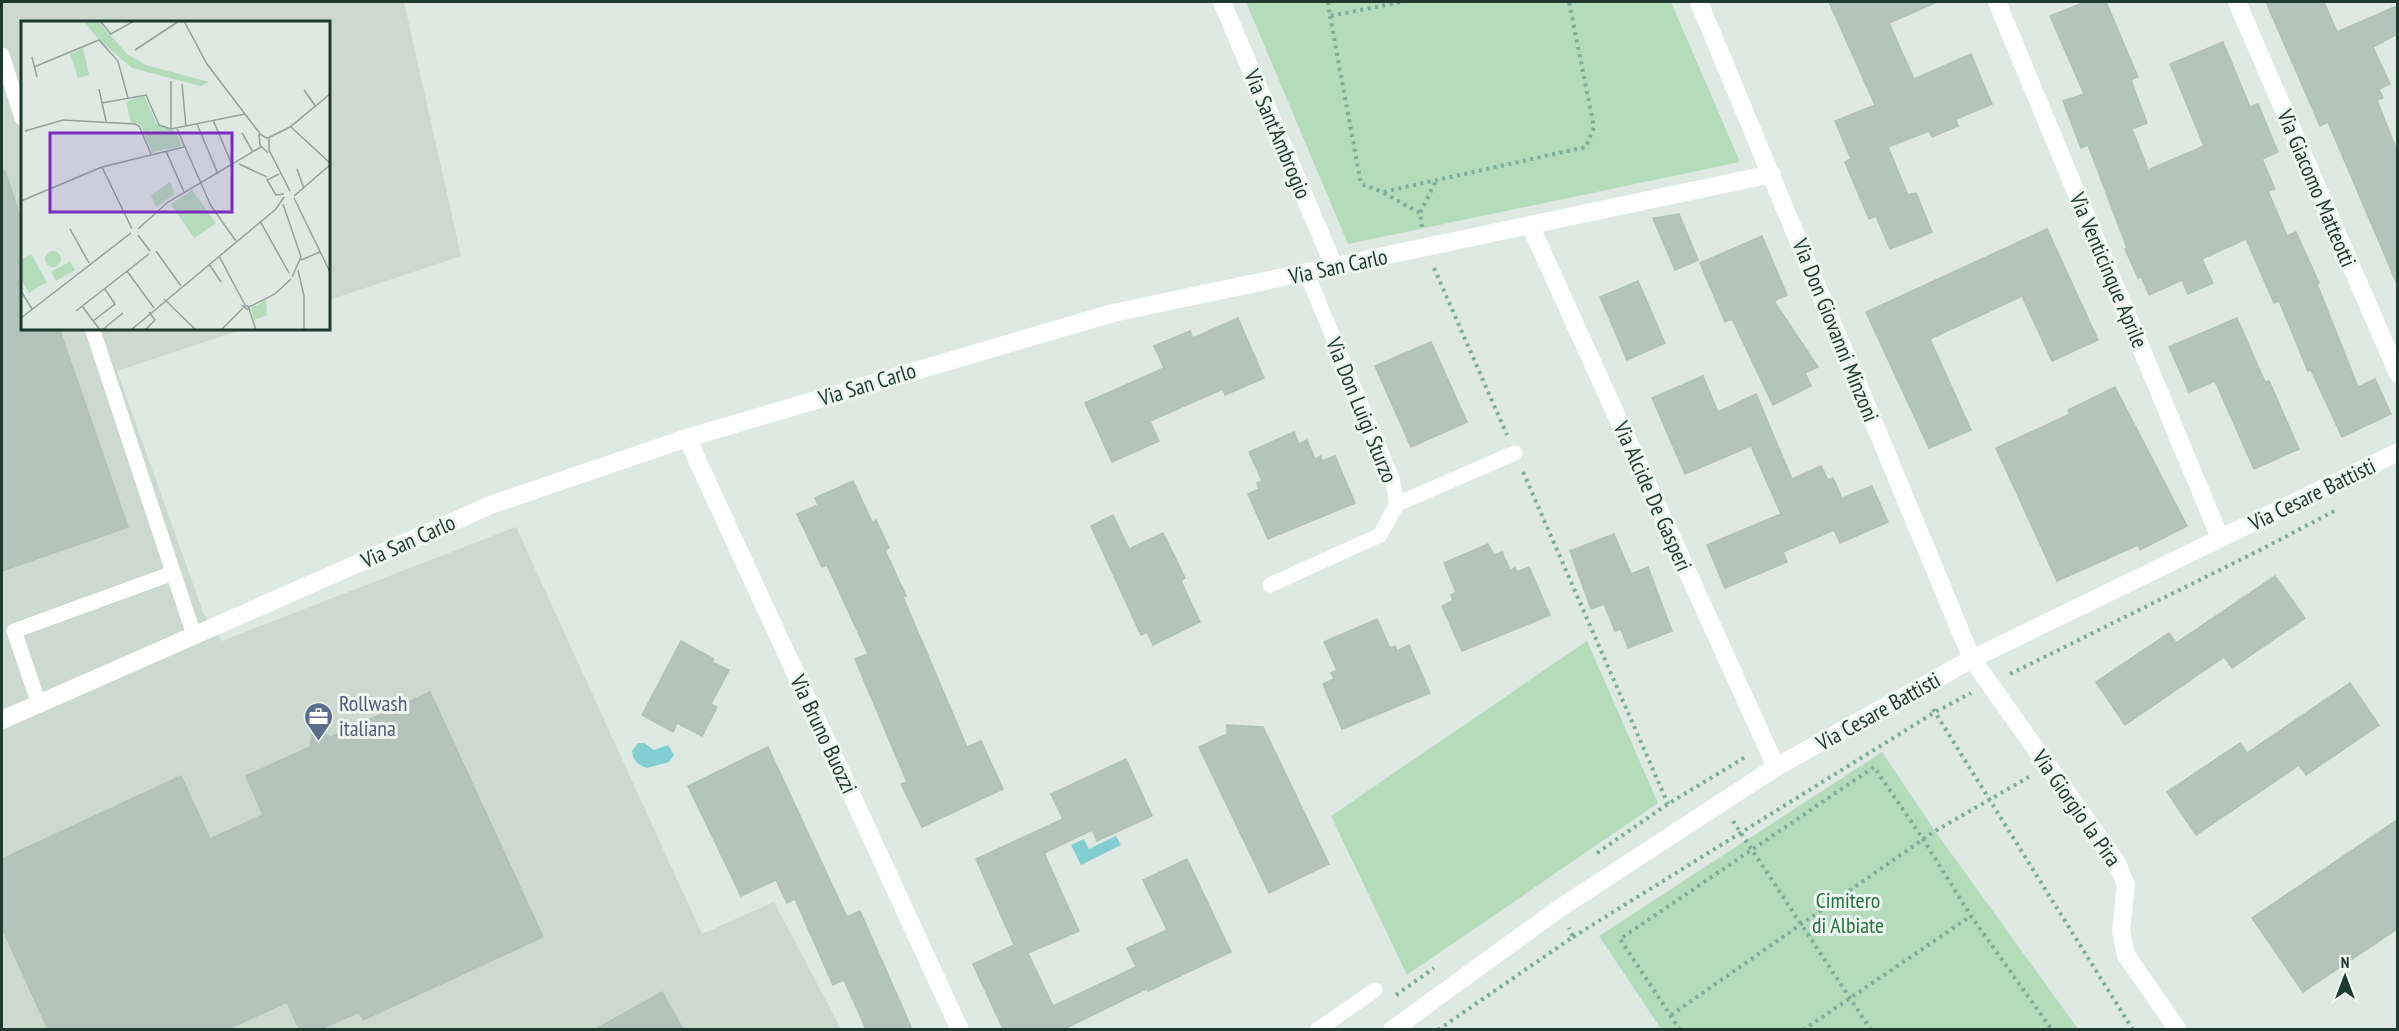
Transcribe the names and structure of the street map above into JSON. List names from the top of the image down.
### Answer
{
  "streets": {
    "street": [
      "Via Sant'Ambrogio",
      "Via Giacomo Matteotti",
      "Via San Carlo",
      "Via Venticinque Aprile",
      "Via Don Giovanni Minzoni",
      "Via Cesare Battisti",
      "Via Alcide De Gasperi",
      "Via Bruno Buozzi",
      "Via Giorgio la Pira"
    ],
    "lane": ["Via Don Luigi Sturzo"]
  },
  "crossings": [
    ["Via Sant'Ambrogio", "Via San Carlo"],
    ["Via San Carlo", "Via Don Giovanni Minzoni"],
    ["Via San Carlo", "Via Don Luigi Sturzo"],
    ["Via San Carlo", "Via Alcide De Gasperi"],
    ["Via San Carlo", "Via Bruno Buozzi"],
    ["Via Venticinque Aprile", "Via Cesare Battisti"],
    ["Via Don Giovanni Minzoni", "Via Cesare Battisti"],
    ["Via Don Giovanni Minzoni", "Via Giorgio la Pira"],
    ["Via Cesare Battisti", "Via Alcide De Gasperi"],
    ["Via Cesare Battisti", "Via Giorgio la Pira"]
  ],
  "parks": ["Cimitero di Albiate"],
  "places": {
    "office": ["Rollwash italiana"]
  },
  "north": "top"
}
